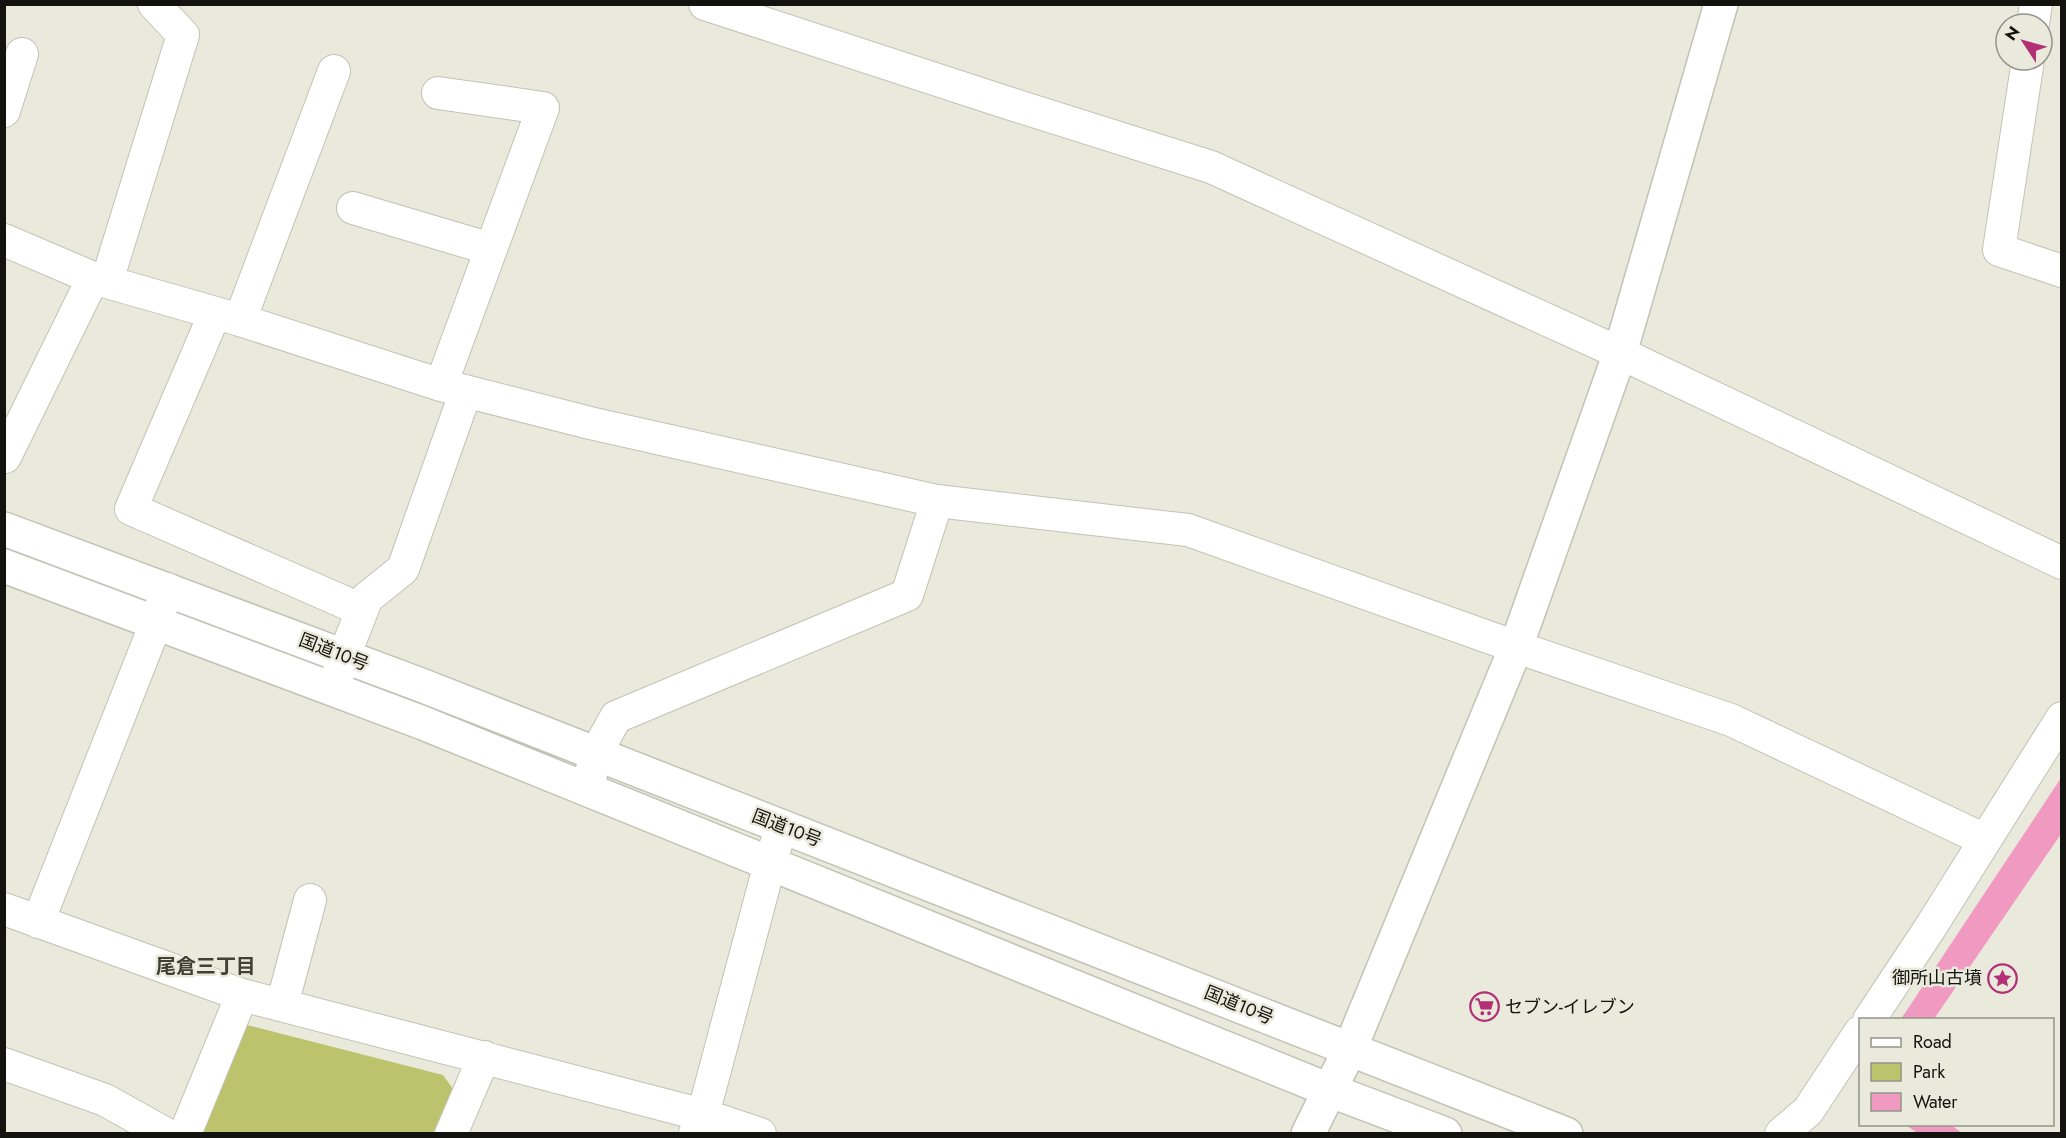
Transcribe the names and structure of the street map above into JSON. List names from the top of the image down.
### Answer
{
  "streets": {
    "main road": ["国道10号"]
  },
  "districts": ["尾倉三丁目"],
  "places": {
    "place": ["御所山古墳"],
    "supermarket": ["セブン-イレブン"]
  },
  "legend": ["Road", "Park", "Water"],
  "north": "top left"
}
